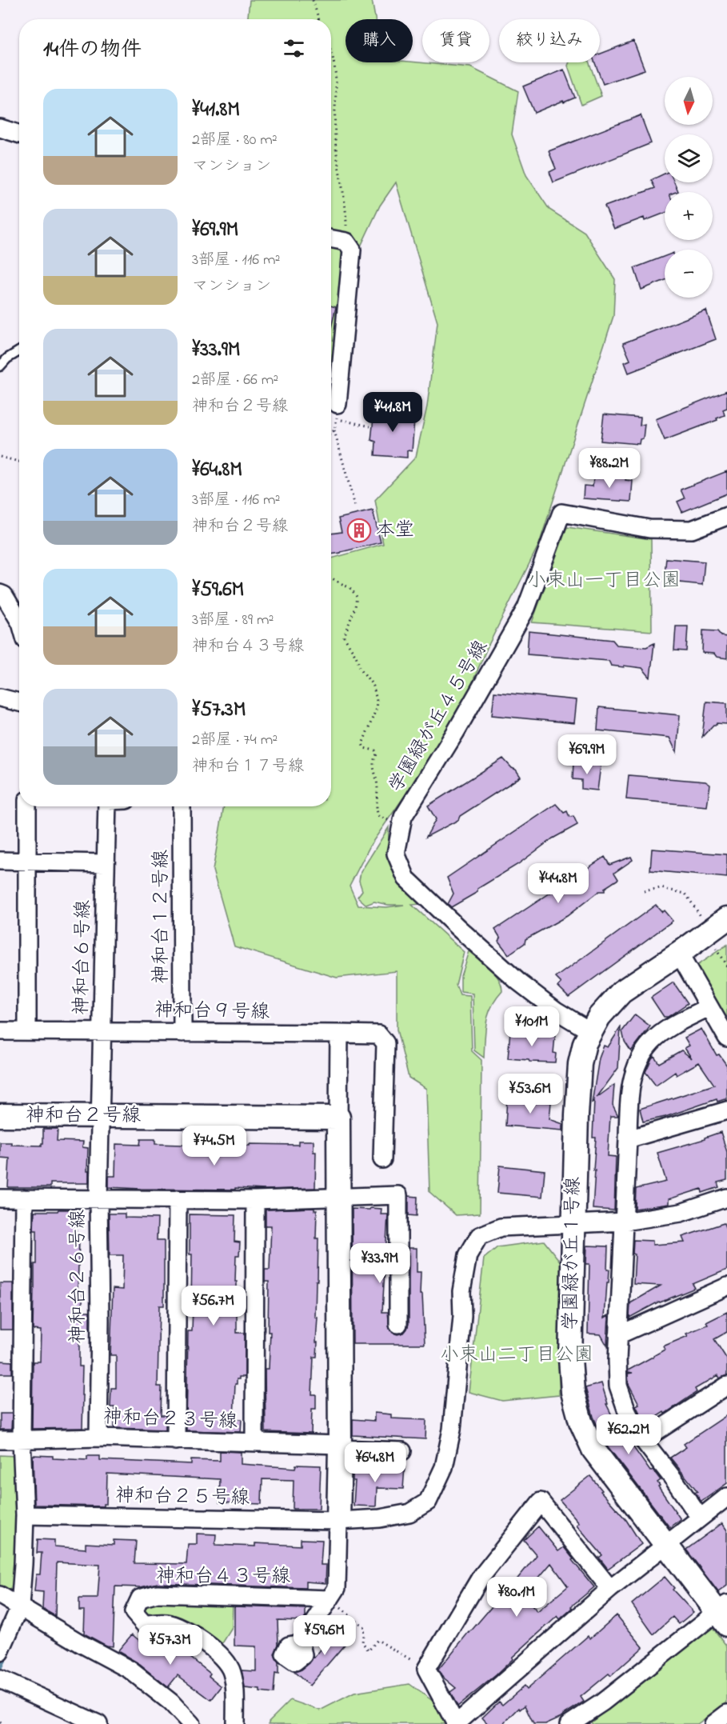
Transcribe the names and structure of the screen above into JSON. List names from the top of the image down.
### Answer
{
  "streets": {
    "street": [
      "学園緑が丘４５号線",
      "神和台１２号線",
      "神和台６号線",
      "神和台９号線",
      "神和台２号線",
      "学園緑が丘１号線",
      "神和台２６号線",
      "神和台２３号線",
      "神和台２５号線",
      "神和台４３号線"
    ]
  },
  "crossings": [
    ["学園緑が丘４５号線", "学園緑が丘１号線"],
    ["神和台１２号線", "神和台９号線"],
    ["神和台６号線", "神和台９号線"],
    ["神和台６号線", "神和台２号線"],
    ["神和台６号線", "神和台２６号線"],
    ["神和台２号線", "神和台２６号線"],
    ["学園緑が丘１号線", "神和台２５号線"],
    ["神和台２６号線", "神和台２３号線"]
  ],
  "parks": ["小束山一丁目公園", "小束山二丁目公園"],
  "places": {
    "building": ["本堂"]
  },
  "north": "bottom",
  "page": {
    "chip": ["購入", "賃貸", "絞り込み"],
    "heading": "14件の物件",
    "map_buttons": ["+", "−"],
    "list": [
      {
        "name": "¥41.8M",
        "note": "2部屋 · 80 m² · マンション"
      },
      {
        "name": "¥69.9M",
        "note": "3部屋 · 116 m² · マンション"
      },
      {
        "name": "¥33.9M",
        "note": "2部屋 · 66 m² · 神和台２号線"
      },
      {
        "name": "¥64.8M",
        "note": "3部屋 · 116 m² · 神和台２号線"
      },
      {
        "name": "¥59.6M",
        "note": "3部屋 · 89 m² · 神和台４３号線"
      },
      {
        "name": "¥57.3M",
        "note": "2部屋 · 74 m² · 神和台１７号線"
      }
    ],
    "price": [
      "¥41.8M",
      "¥88.2M",
      "¥69.9M",
      "¥44.8M",
      "¥101M",
      "¥53.6M",
      "¥74.5M",
      "¥33.9M",
      "¥56.7M",
      "¥62.2M",
      "¥64.8M",
      "¥80.1M",
      "¥59.6M",
      "¥57.3M"
    ]
  }
}
